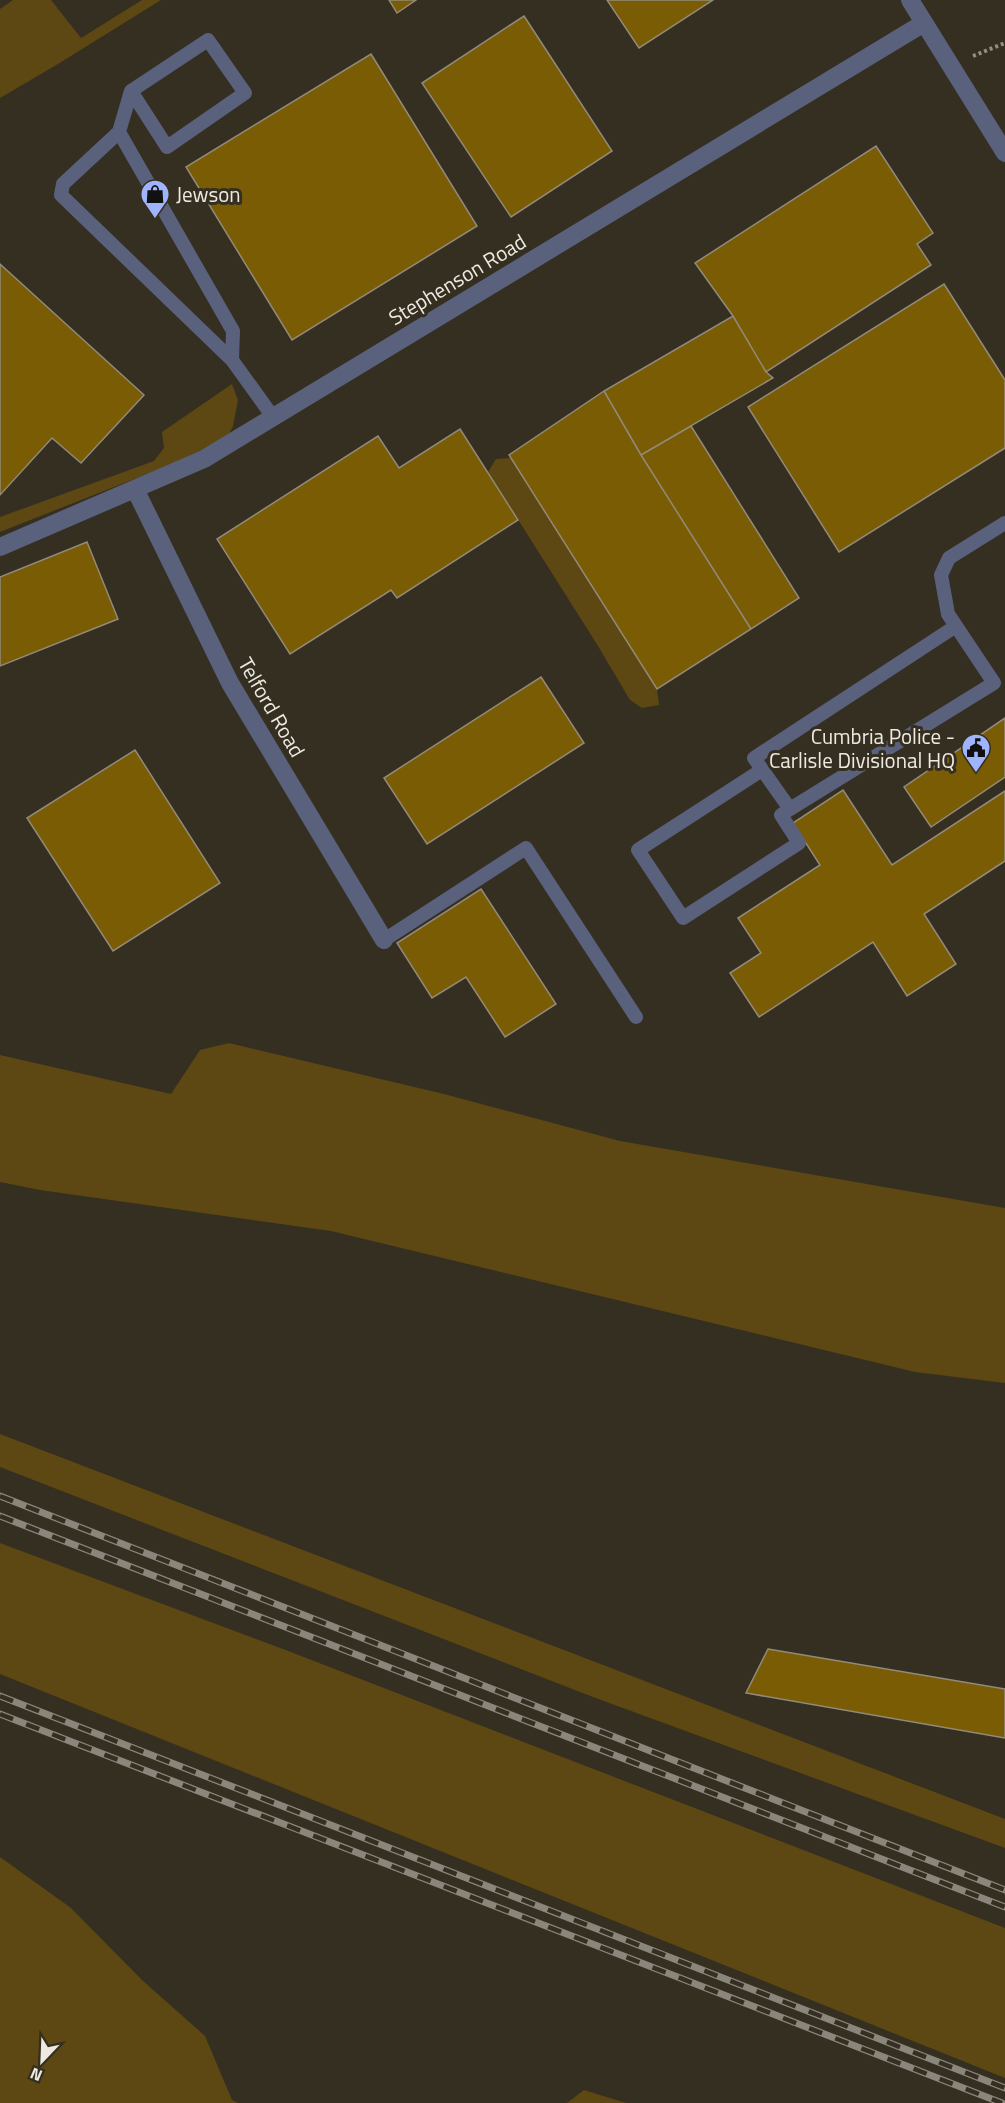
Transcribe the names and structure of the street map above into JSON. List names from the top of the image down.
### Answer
{
  "streets": {
    "street": ["Stephenson Road", "Telford Road"]
  },
  "crossings": [
    ["Stephenson Road", "Telford Road"]
  ],
  "places": {
    "shop": ["Jewson"],
    "public building": ["Cumbria Police - Carlisle Divisional HQ"]
  },
  "north": "bottom left"
}
